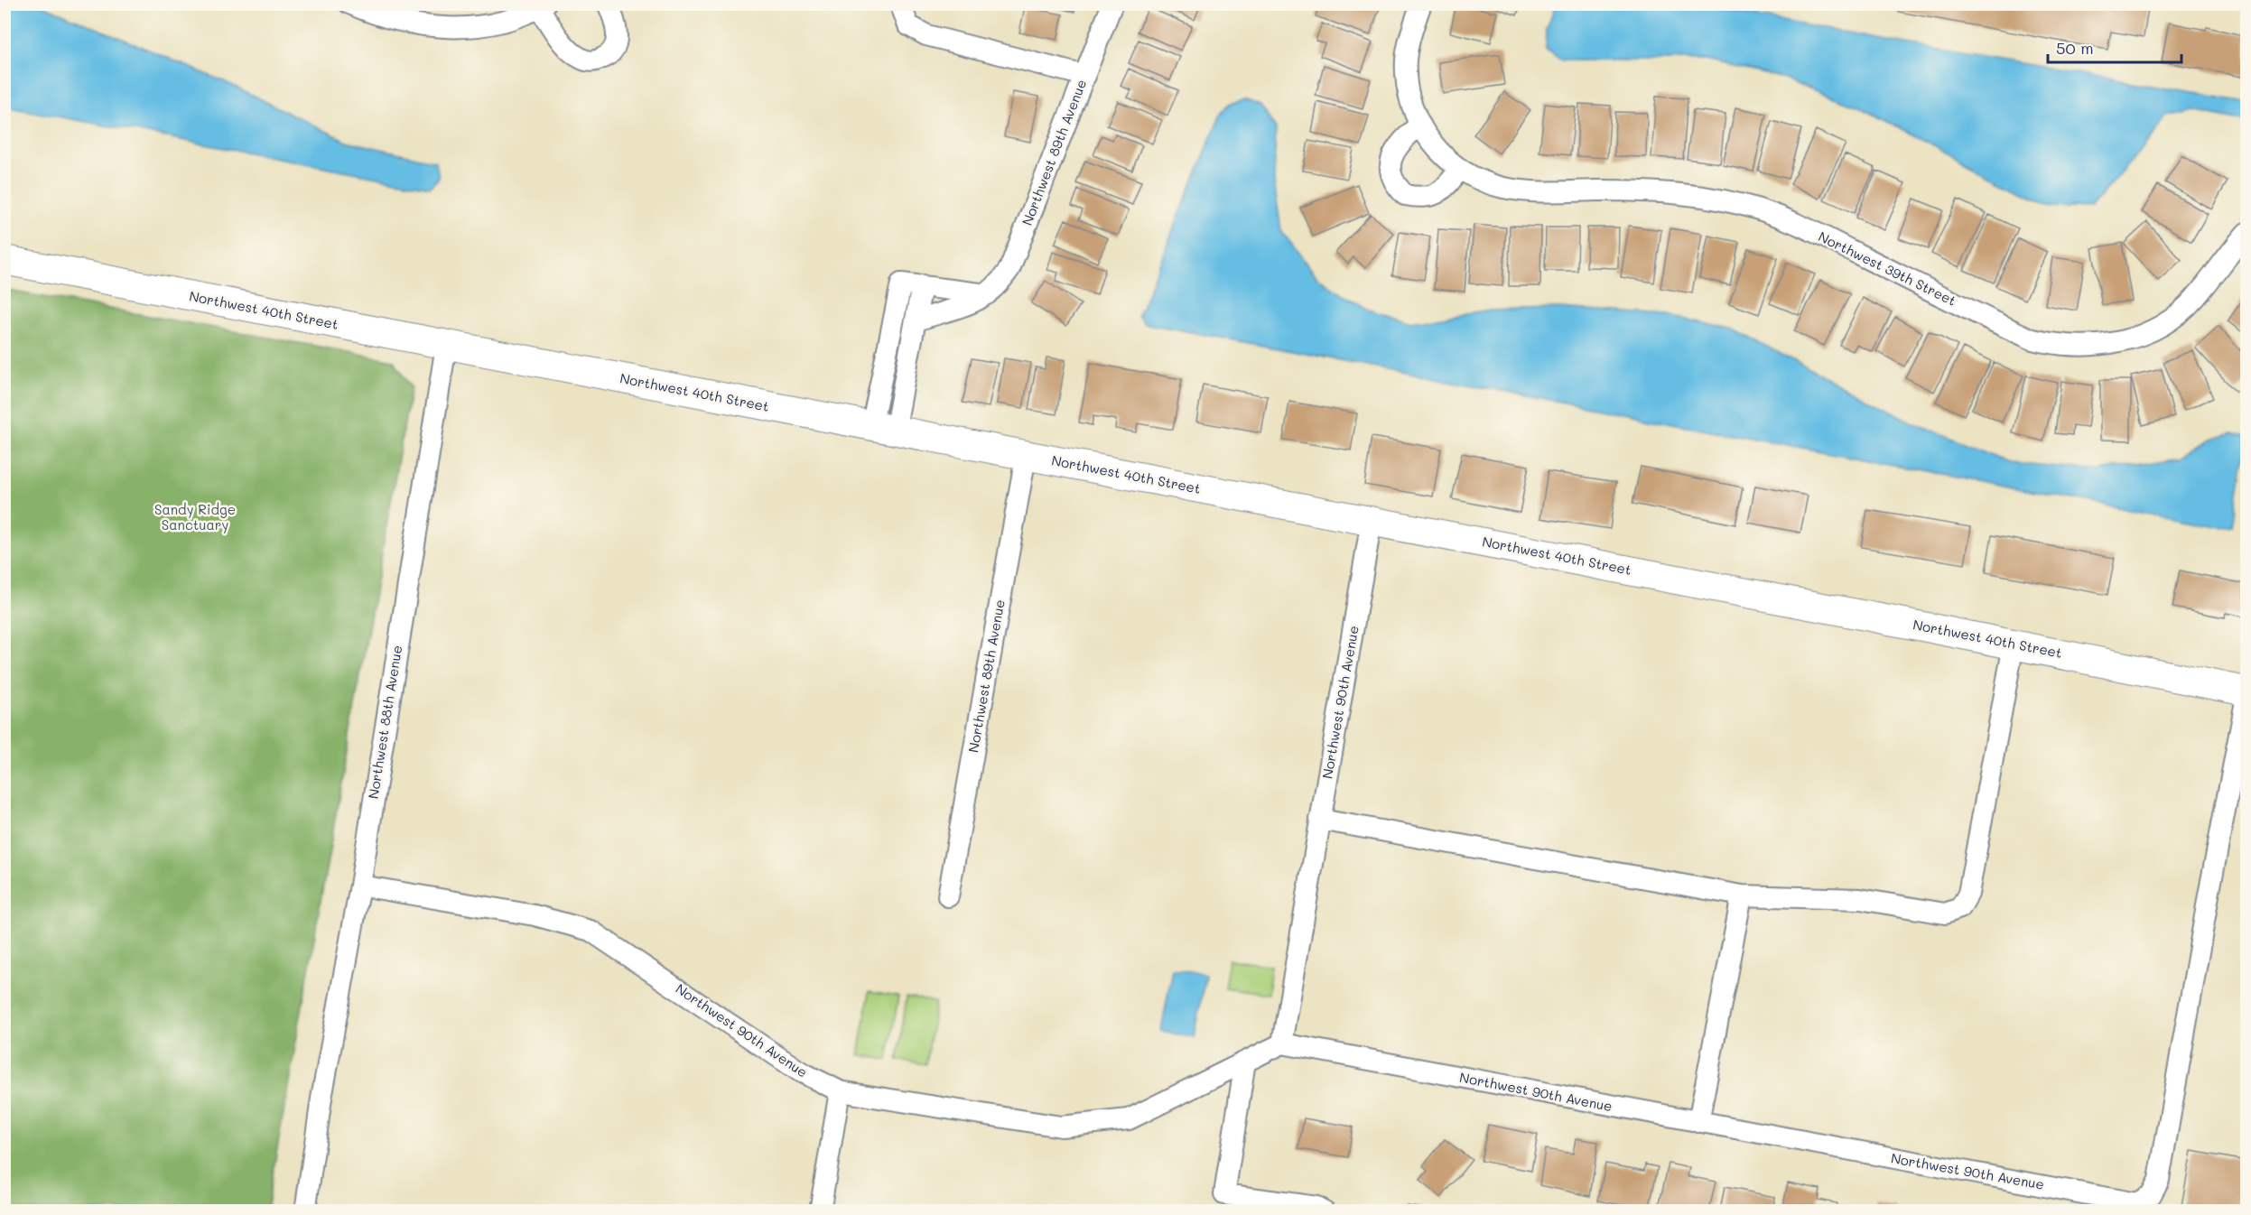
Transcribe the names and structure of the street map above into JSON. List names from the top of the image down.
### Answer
{
  "streets": {
    "street": [
      "Northwest 89th Avenue",
      "Northwest 39th Street",
      "Northwest 40th Street",
      "Northwest 90th Avenue",
      "Northwest 88th Avenue"
    ]
  },
  "crossings": [
    ["Northwest 89th Avenue", "Northwest 40th Street"],
    ["Northwest 40th Street", "Northwest 90th Avenue"],
    ["Northwest 40th Street", "Northwest 88th Avenue"],
    ["Northwest 90th Avenue", "Northwest 88th Avenue"]
  ],
  "parks": ["Sandy Ridge Sanctuary"],
  "scale_bar": "50 m"
}
